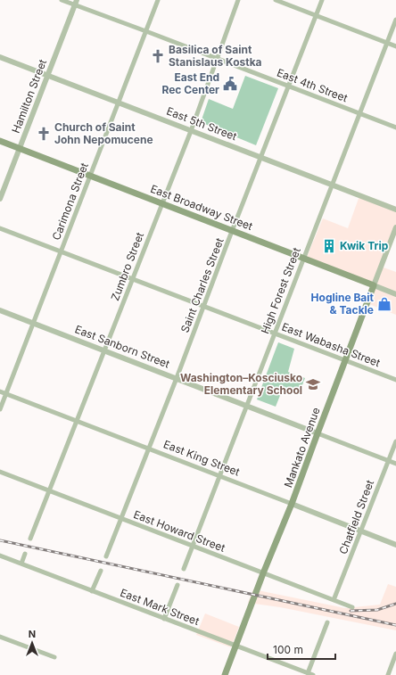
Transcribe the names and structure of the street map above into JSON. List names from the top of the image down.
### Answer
{
  "streets": {
    "main road": ["East Broadway Street", "Mankato Avenue"],
    "street": [
      "East 4th Street",
      "Hamilton Street",
      "East 5th Street",
      "Carimona Street",
      "Zumbro Street",
      "Saint Charles Street",
      "High Forest Street",
      "East Wabasha Street",
      "East Sanborn Street",
      "East King Street",
      "Chatfield Street",
      "East Howard Street",
      "East Mark Street"
    ]
  },
  "crossings": [
    ["East 4th Street", "Hamilton Street"],
    ["East 4th Street", "Carimona Street"],
    ["East 4th Street", "Zumbro Street"],
    ["East 4th Street", "Saint Charles Street"],
    ["East 4th Street", "High Forest Street"],
    ["Hamilton Street", "East 5th Street"],
    ["Hamilton Street", "East Broadway Street"],
    ["East 5th Street", "Carimona Street"],
    ["East 5th Street", "Zumbro Street"],
    ["East 5th Street", "Saint Charles Street"],
    ["East 5th Street", "High Forest Street"],
    ["Carimona Street", "East Broadway Street"],
    ["Carimona Street", "East Wabasha Street"],
    ["Carimona Street", "East Sanborn Street"],
    ["Carimona Street", "East King Street"],
    ["East Broadway Street", "Zumbro Street"],
    ["East Broadway Street", "Saint Charles Street"],
    ["East Broadway Street", "High Forest Street"],
    ["East Broadway Street", "Mankato Avenue"],
    ["Zumbro Street", "East Wabasha Street"],
    ["Zumbro Street", "East Sanborn Street"],
    ["Zumbro Street", "East King Street"],
    ["Zumbro Street", "East Howard Street"],
    ["Saint Charles Street", "East Wabasha Street"],
    ["Saint Charles Street", "East Sanborn Street"],
    ["Saint Charles Street", "East King Street"],
    ["Saint Charles Street", "East Howard Street"],
    ["High Forest Street", "East Wabasha Street"],
    ["High Forest Street", "East Sanborn Street"],
    ["High Forest Street", "East King Street"],
    ["High Forest Street", "East Howard Street"],
    ["East Wabasha Street", "Mankato Avenue"],
    ["East Sanborn Street", "Mankato Avenue"],
    ["East Sanborn Street", "Chatfield Street"],
    ["Mankato Avenue", "East King Street"],
    ["Mankato Avenue", "East Howard Street"],
    ["Mankato Avenue", "East Mark Street"],
    ["East King Street", "Chatfield Street"],
    ["Chatfield Street", "East Howard Street"]
  ],
  "places": {
    "church": ["Basilica of Saint Stanislaus Kostka", "Church of Saint John Nepomucene"],
    "public building": ["East End Rec Center"],
    "building": ["Kwik Trip"],
    "shop": ["Hogline Bait & Tackle"],
    "school or university": ["Washington–Kosciusko Elementary School"]
  },
  "scale_bar": "100 m",
  "north": "top"
}
